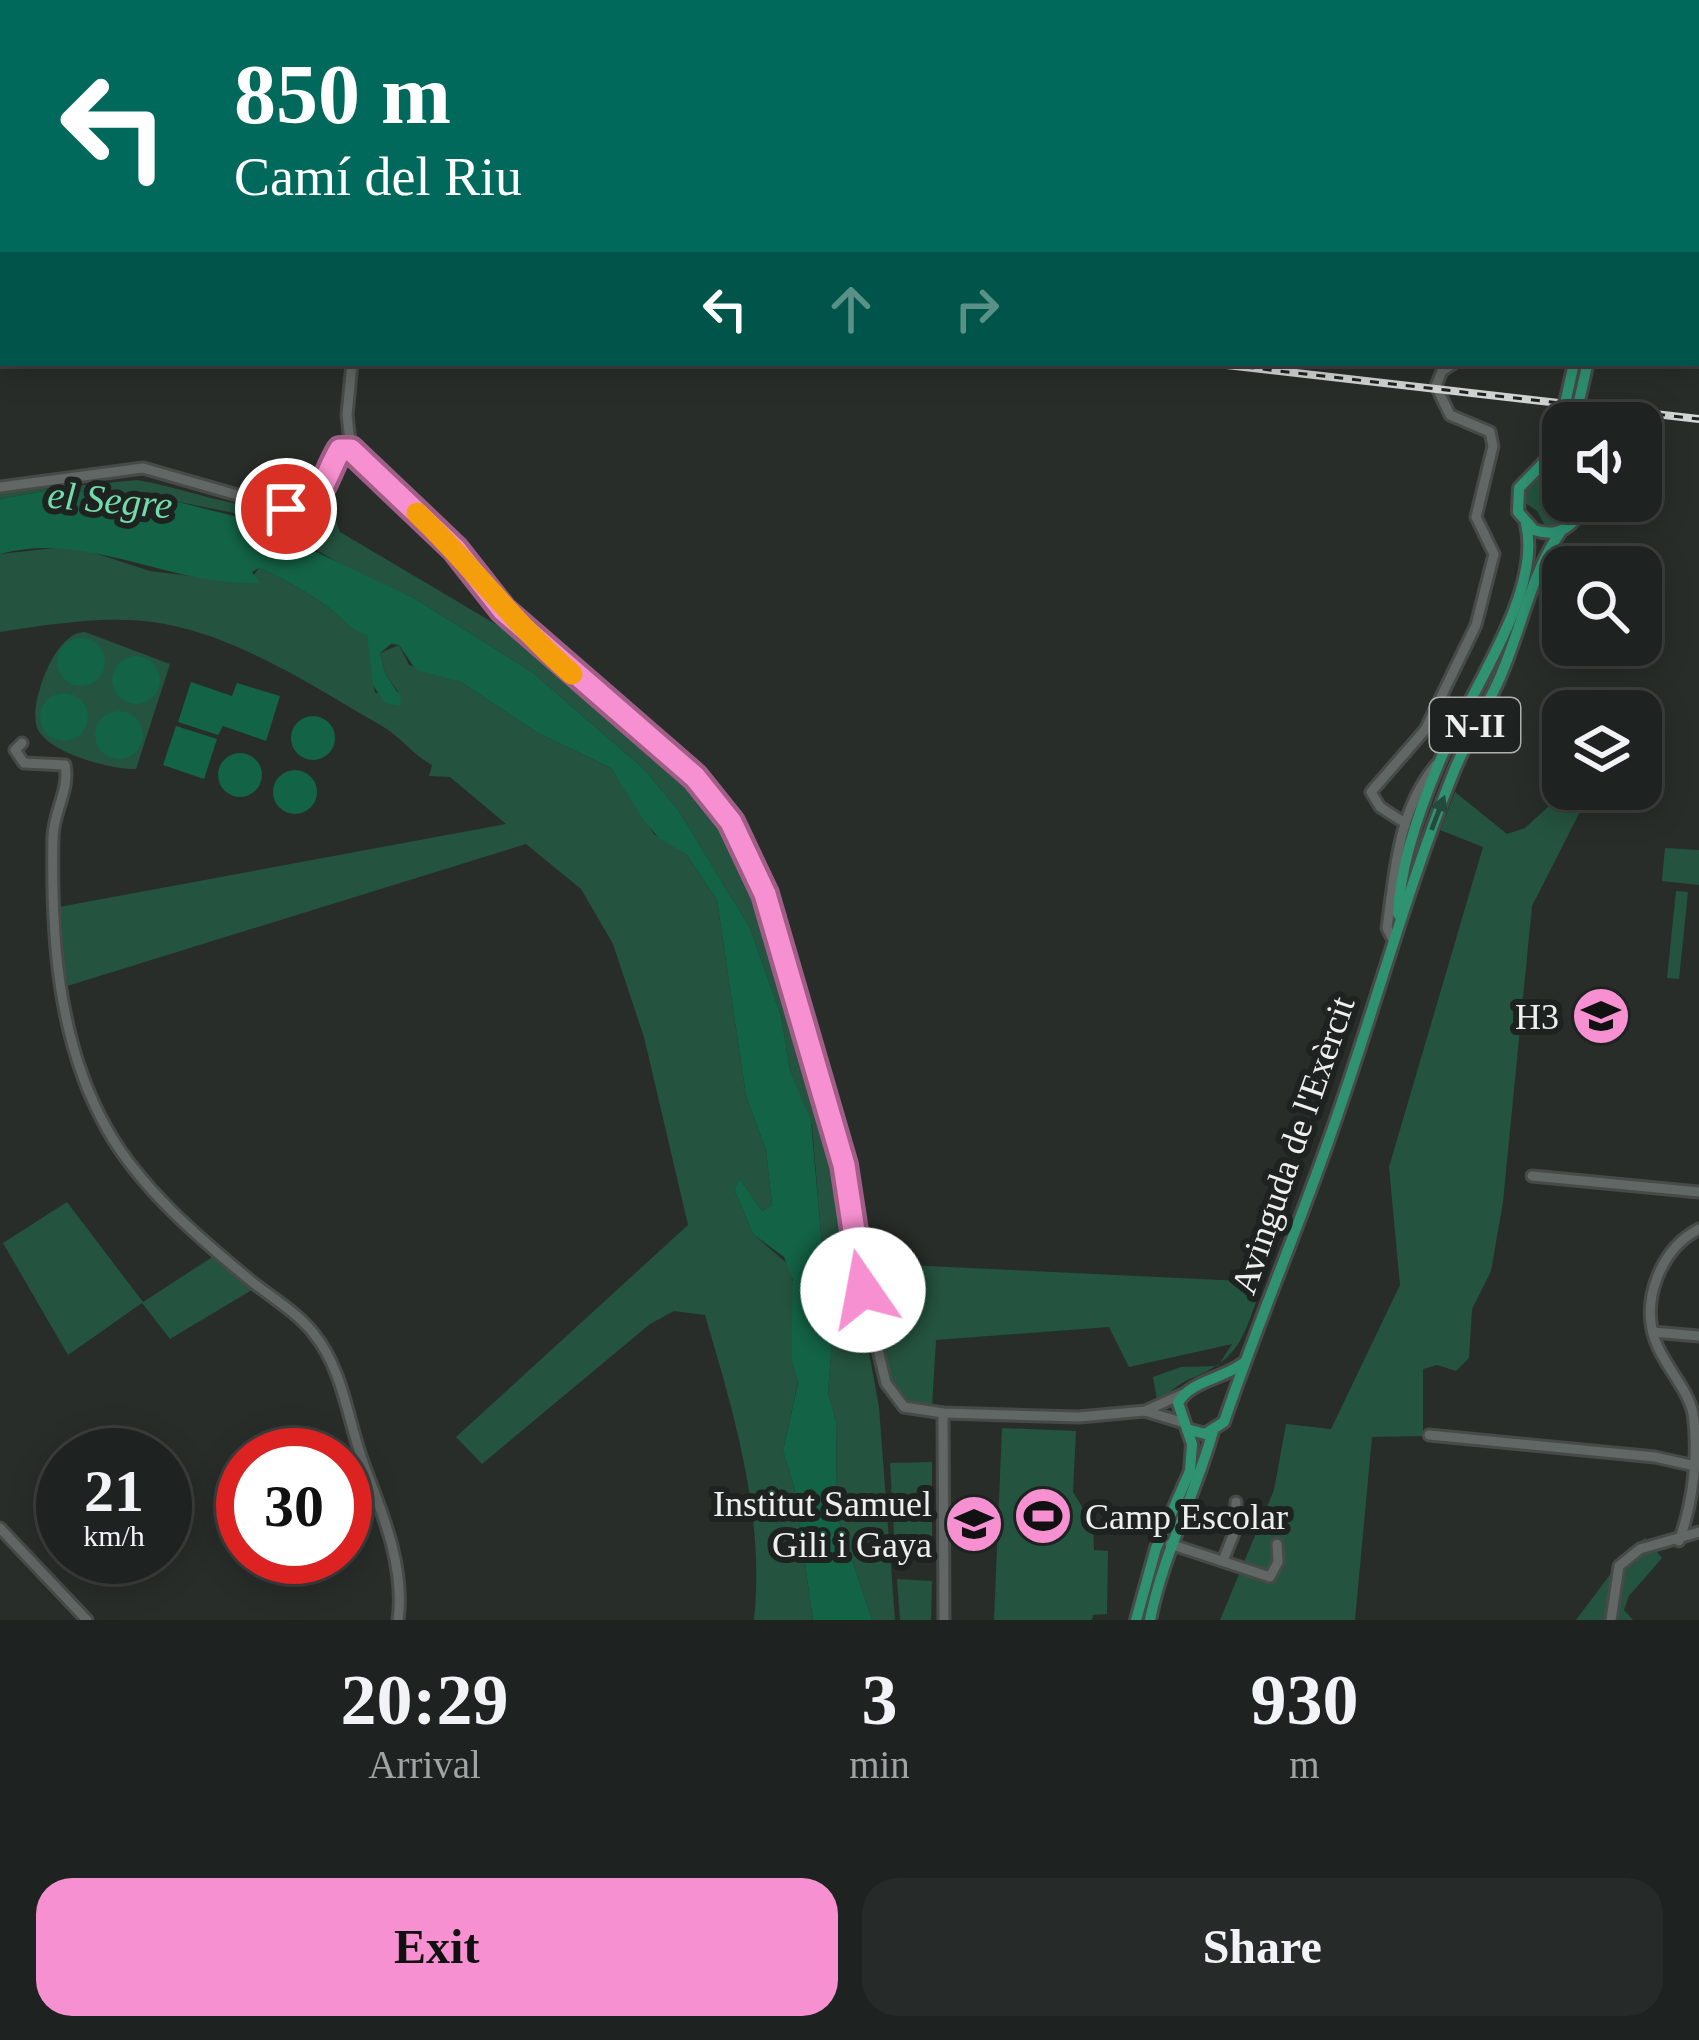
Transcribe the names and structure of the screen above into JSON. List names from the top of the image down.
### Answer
{
  "streets": {
    "main road": ["N-II", "Avinguda de l'Exèrcit"]
  },
  "crossings": [
    ["N-II", "Avinguda de l'Exèrcit"]
  ],
  "water": ["el Segre"],
  "places": {
    "school or university": ["H3", "Institut Samuel Gili i Gaya"],
    "sports": ["Camp Escolar"]
  },
  "page": {
    "turn": ["850 m", "Camí del Riu"],
    "speed": "21 km/h",
    "limit": "30",
    "eta": [
      "20:29",
      "Arrival",
      "3",
      "min",
      "930",
      "m"
    ],
    "buttons": ["Exit", "Share"]
  }
}
